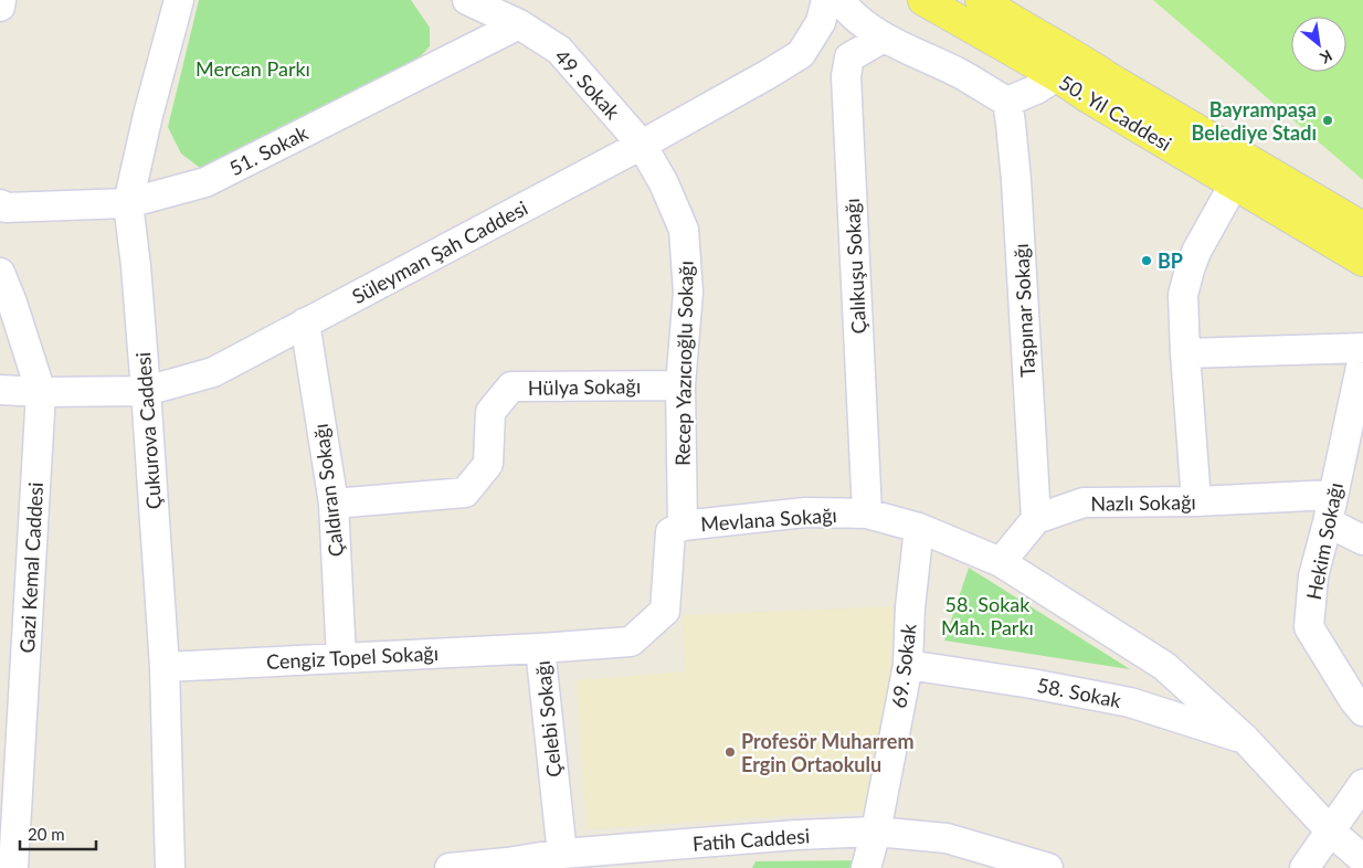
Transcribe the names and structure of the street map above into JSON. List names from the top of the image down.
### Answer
{
  "streets": {
    "main road": ["50. Yıl Caddesi"],
    "street": [
      "49. Sokak",
      "51. Sokak",
      "Süleyman Şah Caddesi",
      "Çalıkuşu Sokağı",
      "Taşpınar Sokağı",
      "Recep Yazıcıoğlu Sokağı",
      "Hülya Sokağı",
      "Çukurova Caddesi",
      "Çaldıran Sokağı",
      "Nazlı Sokağı",
      "Mevlana Sokağı",
      "Hekim Sokağı",
      "Gazi Kemal Caddesi",
      "Cengiz Topel Sokağı",
      "69. Sokak",
      "58. Sokak",
      "Çelebi Sokağı",
      "Fatih Caddesi"
    ]
  },
  "crossings": [
    ["49. Sokak", "51. Sokak"],
    ["49. Sokak", "Süleyman Şah Caddesi"],
    ["49. Sokak", "Recep Yazıcıoğlu Sokağı"],
    ["51. Sokak", "Çukurova Caddesi"],
    ["Süleyman Şah Caddesi", "Recep Yazıcıoğlu Sokağı"],
    ["Süleyman Şah Caddesi", "Çukurova Caddesi"],
    ["Süleyman Şah Caddesi", "Çaldıran Sokağı"],
    ["Süleyman Şah Caddesi", "Gazi Kemal Caddesi"],
    ["Çalıkuşu Sokağı", "Mevlana Sokağı"],
    ["Taşpınar Sokağı", "Nazlı Sokağı"],
    ["Recep Yazıcıoğlu Sokağı", "Hülya Sokağı"],
    ["Recep Yazıcıoğlu Sokağı", "Mevlana Sokağı"],
    ["Recep Yazıcıoğlu Sokağı", "Çelebi Sokağı"],
    ["Hülya Sokağı", "Çaldıran Sokağı"],
    ["Çukurova Caddesi", "Cengiz Topel Sokağı"],
    ["Çaldıran Sokağı", "Cengiz Topel Sokağı"],
    ["Nazlı Sokağı", "Hekim Sokağı"],
    ["Nazlı Sokağı", "58. Sokak"],
    ["Mevlana Sokağı", "69. Sokak"],
    ["Mevlana Sokağı", "Çelebi Sokağı"],
    ["Cengiz Topel Sokağı", "Çelebi Sokağı"],
    ["69. Sokak", "58. Sokak"],
    ["69. Sokak", "Fatih Caddesi"],
    ["Çelebi Sokağı", "Fatih Caddesi"]
  ],
  "parks": ["Mercan Parkı", "58. Sokak Mah. Parkı"],
  "places": ["Bayrampaşa Belediye Stadı", "BP", "Profesör Muharrem Ergin Ortaokulu"],
  "scale_bar": "20 m",
  "north": "bottom right"
}
